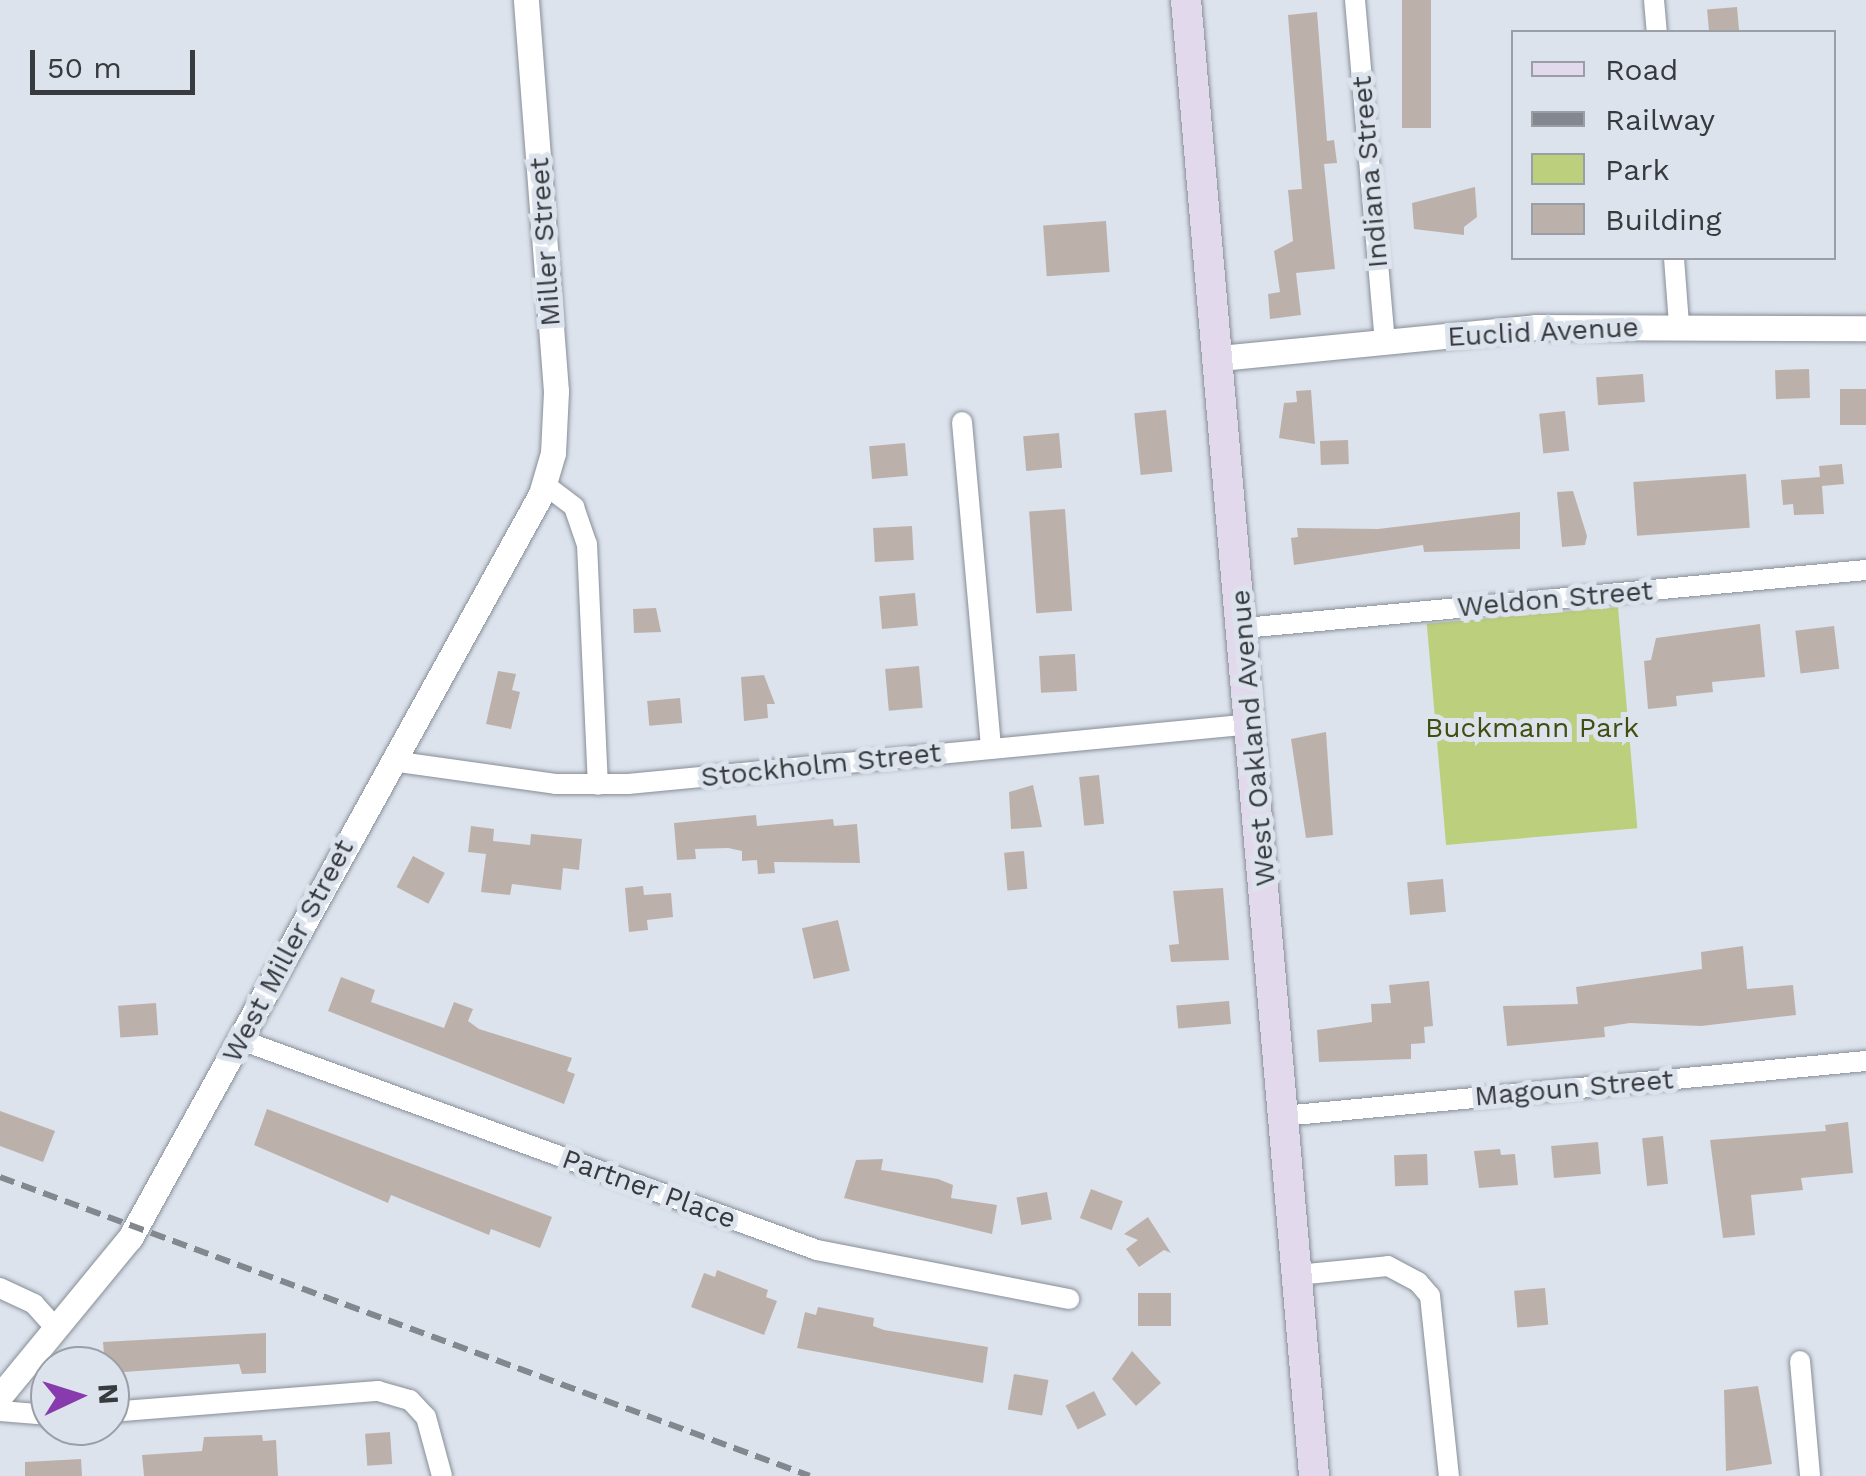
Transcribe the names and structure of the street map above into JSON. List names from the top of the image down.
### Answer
{
  "streets": {
    "main road": ["West Oakland Avenue"],
    "street": [
      "Indiana Street",
      "Miller Street",
      "Euclid Avenue",
      "Weldon Street",
      "Stockholm Street",
      "West Miller Street",
      "Magoun Street",
      "Partner Place"
    ]
  },
  "crossings": [
    ["Indiana Street", "Euclid Avenue"],
    ["Miller Street", "West Miller Street"],
    ["Euclid Avenue", "West Oakland Avenue"],
    ["Weldon Street", "West Oakland Avenue"],
    ["West Oakland Avenue", "Stockholm Street"],
    ["West Oakland Avenue", "Magoun Street"],
    ["Stockholm Street", "West Miller Street"],
    ["West Miller Street", "Partner Place"]
  ],
  "parks": ["Buckmann Park"],
  "legend": [
    "Road",
    "Railway",
    "Park",
    "Building"
  ],
  "scale_bar": "50 m",
  "north": "right"
}
